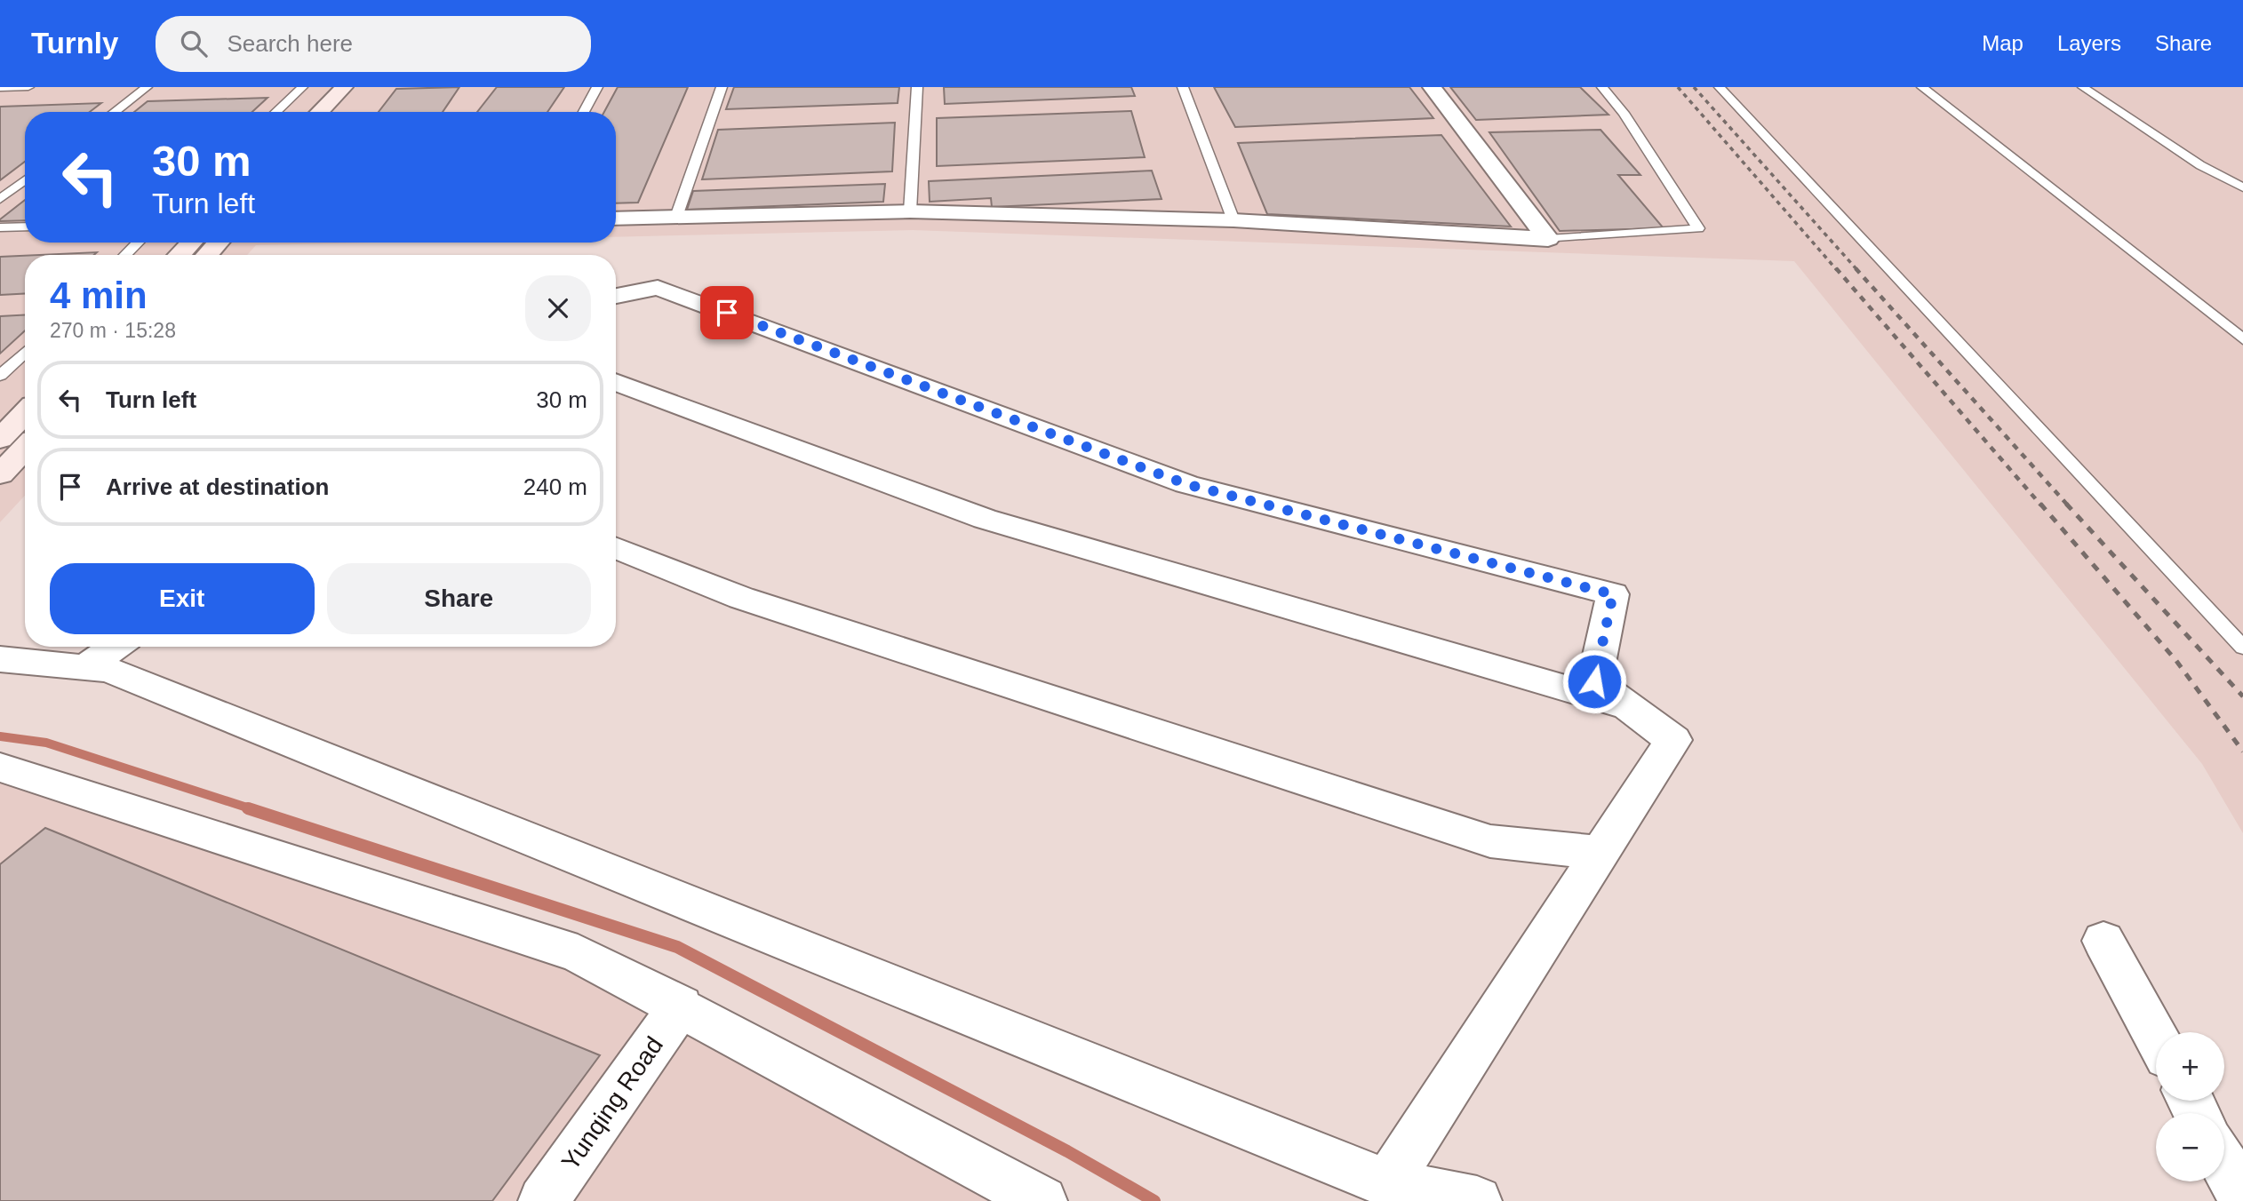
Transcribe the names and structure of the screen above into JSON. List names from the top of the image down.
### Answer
{
  "streets": {
    "street": ["Yunqing Road"]
  },
  "page": {
    "header": "Turnly",
    "search": "Search here",
    "nav": ["Map", "Layers", "Share"],
    "turn": ["30 m", "Turn left"],
    "heading": ["4 min", "270 m · 15:28"],
    "list": [
      {
        "name": "Turn left",
        "value": "30 m"
      },
      {
        "name": "Arrive at destination",
        "value": "240 m"
      }
    ],
    "buttons": ["Exit", "Share"],
    "map_buttons": ["+", "−"]
  }
}
